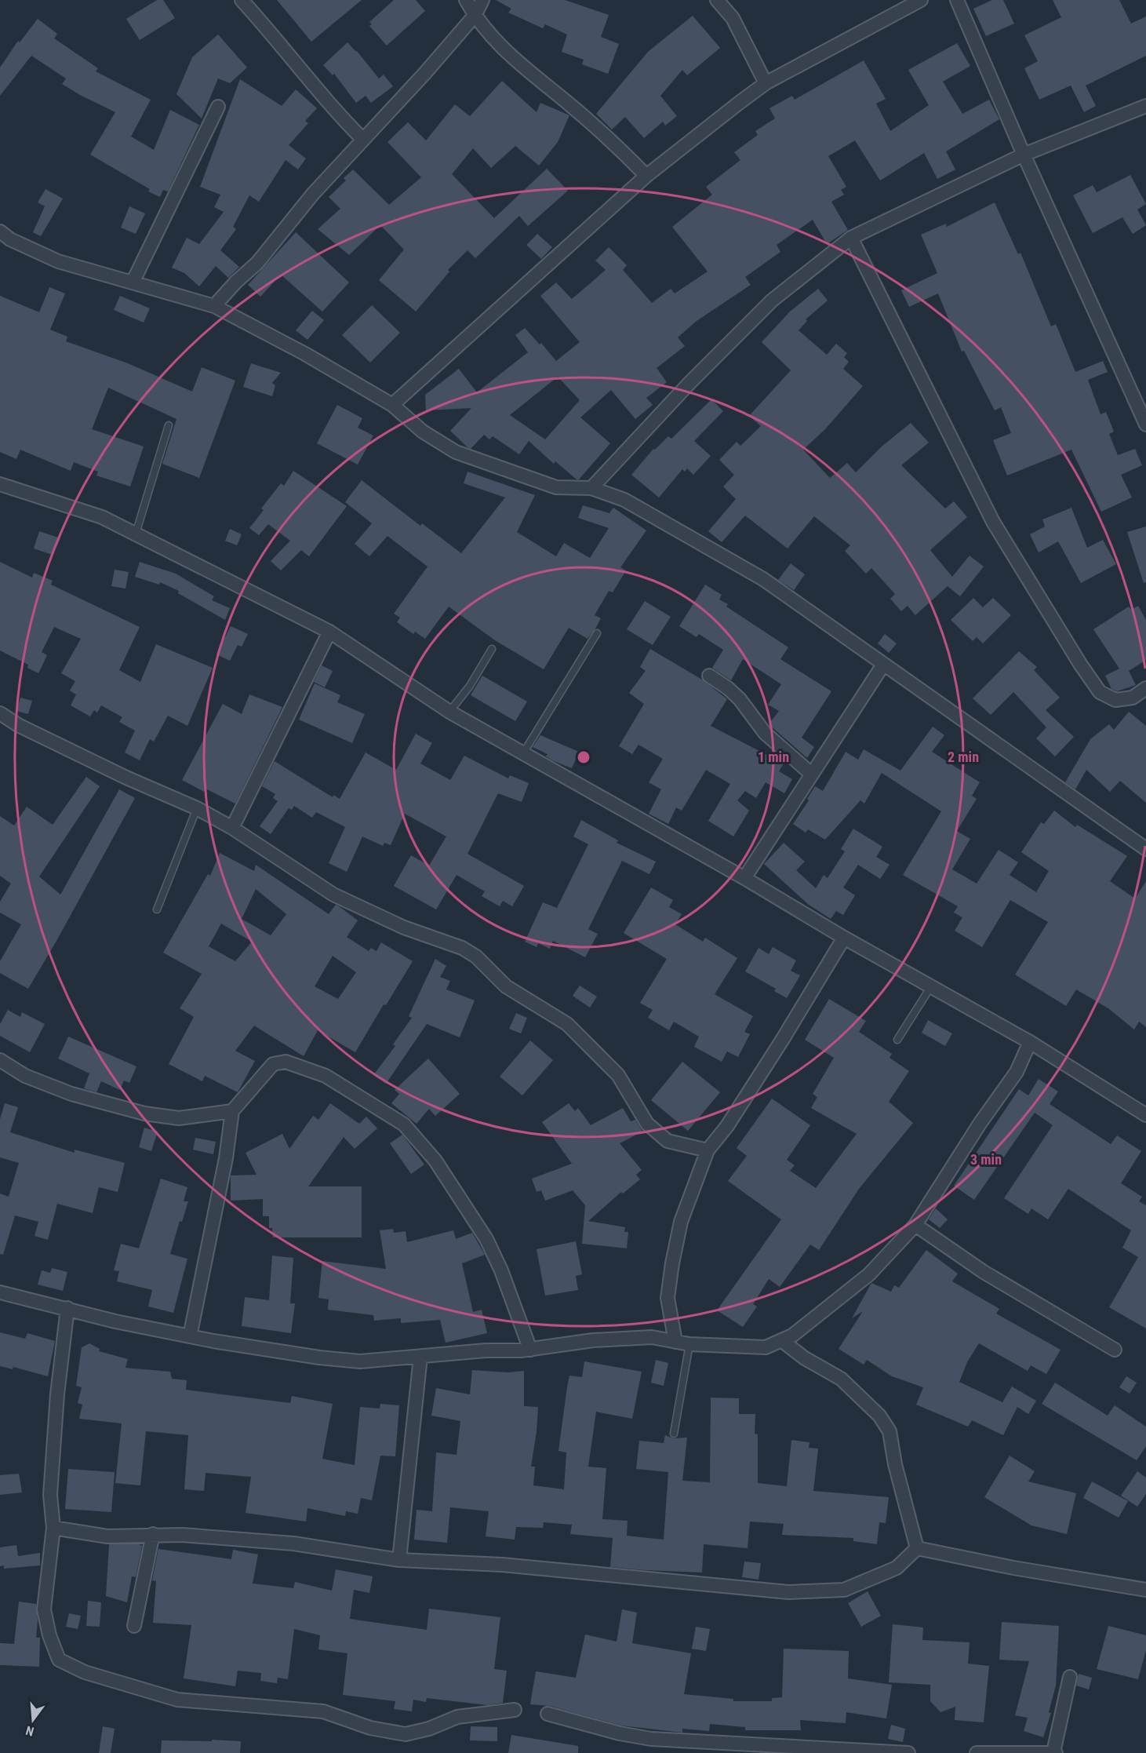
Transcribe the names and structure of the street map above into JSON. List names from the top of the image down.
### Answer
{
  "north": "bottom",
  "rings": ["1 min", "2 min", "3 min"]
}
